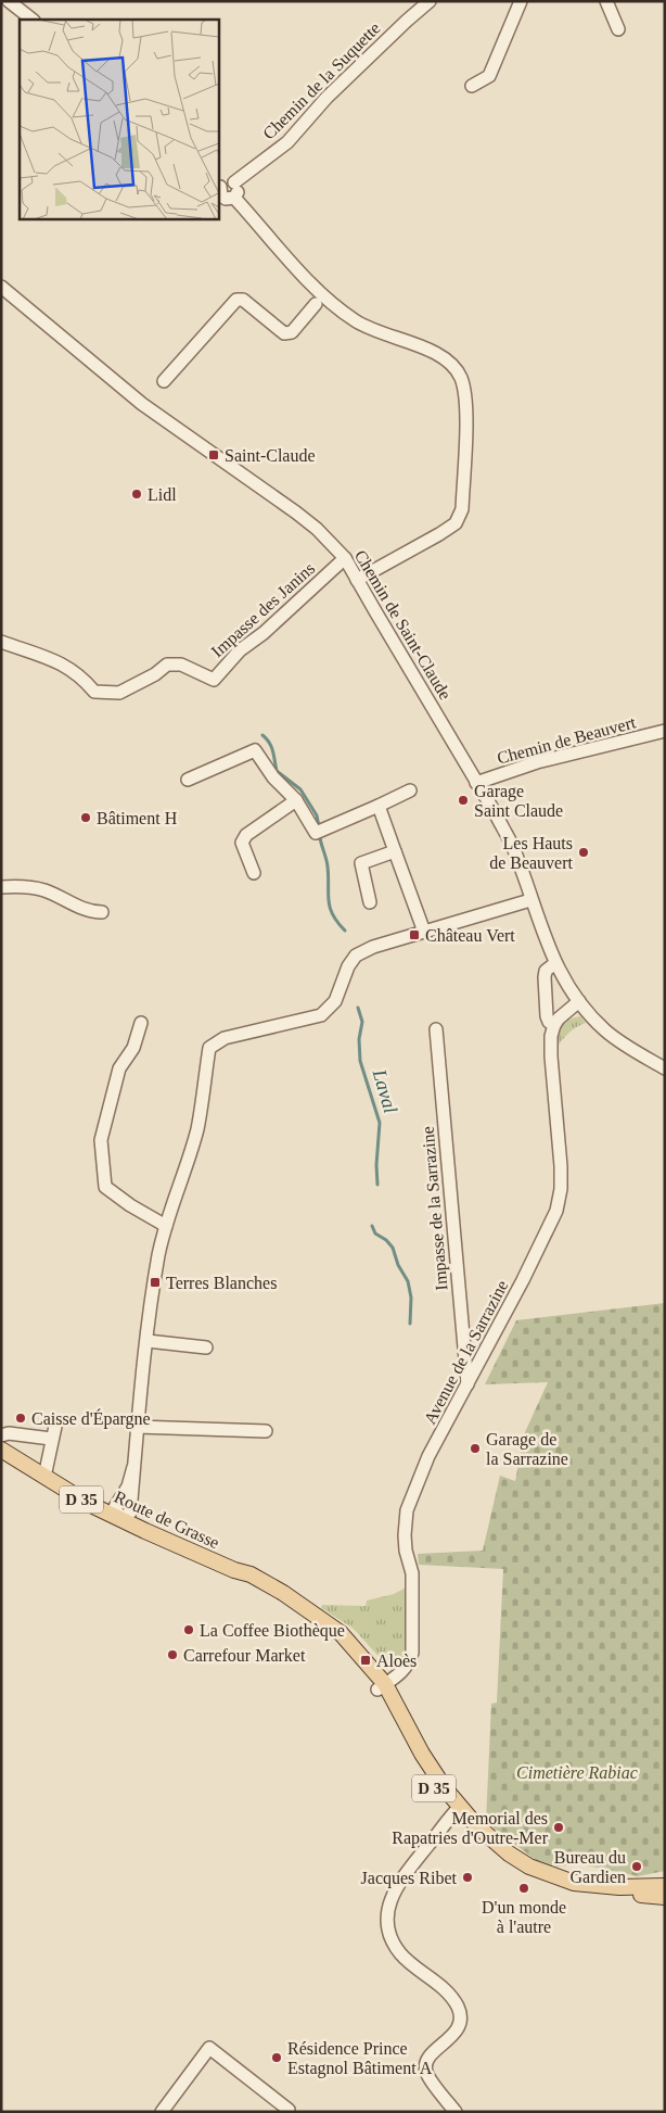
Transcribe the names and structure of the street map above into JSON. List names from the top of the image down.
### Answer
{
  "streets": {
    "main road": ["D 35", "Route de Grasse"],
    "street": [
      "Chemin de la Suquette",
      "Impasse des Janins",
      "Chemin de Saint-Claude",
      "Chemin de Beauvert",
      "Impasse de la Sarrazine",
      "Avenue de la Sarrazine"
    ]
  },
  "crossings": [
    ["Impasse des Janins", "Chemin de Saint-Claude"],
    ["Chemin de Saint-Claude", "Chemin de Beauvert"],
    ["Chemin de Saint-Claude", "Avenue de la Sarrazine"],
    ["Impasse de la Sarrazine", "Avenue de la Sarrazine"],
    ["Avenue de la Sarrazine", "D 35"],
    ["Avenue de la Sarrazine", "Route de Grasse"],
    ["D 35", "Route de Grasse"]
  ],
  "water": ["Laval"],
  "parks": ["Cimetière Rabiac"],
  "places": {
    "transit": [
      "Saint-Claude",
      "Château Vert",
      "Terres Blanches",
      "Aloès"
    ],
    "other": [
      "Lidl",
      "Garage Saint Claude",
      "Bâtiment H",
      "Les Hauts de Beauvert",
      "Caisse d'Épargne",
      "Garage de la Sarrazine",
      "La Coffee Biothèque",
      "Carrefour Market",
      "Memorial des Rapatries d'Outre-Mer",
      "Bureau du Gardien",
      "Jacques Ribet",
      "D'un monde à l'autre",
      "Résidence Prince Estagnol Bâtiment A"
    ]
  }
}
